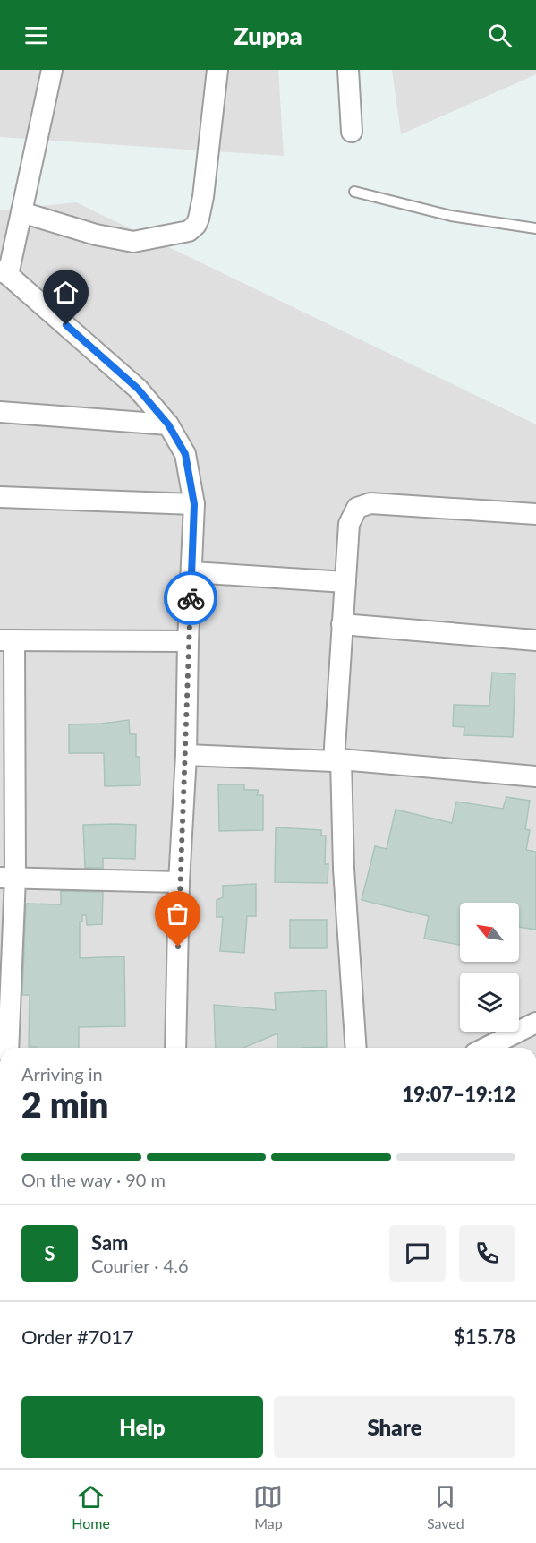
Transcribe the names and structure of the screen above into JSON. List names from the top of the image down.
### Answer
{
  "north": "top left",
  "page": {
    "header": "Zuppa",
    "heading": ["2 min", "Arriving in", "19:07–19:12"],
    "panel": [
      "Sam",
      "Courier · 4.6",
      "Order #7017",
      "$15.78"
    ],
    "bar": "On the way · 90 m",
    "round": "S",
    "buttons": ["Help", "Share"],
    "tabs": ["Home", "Map", "Saved"]
  }
}
